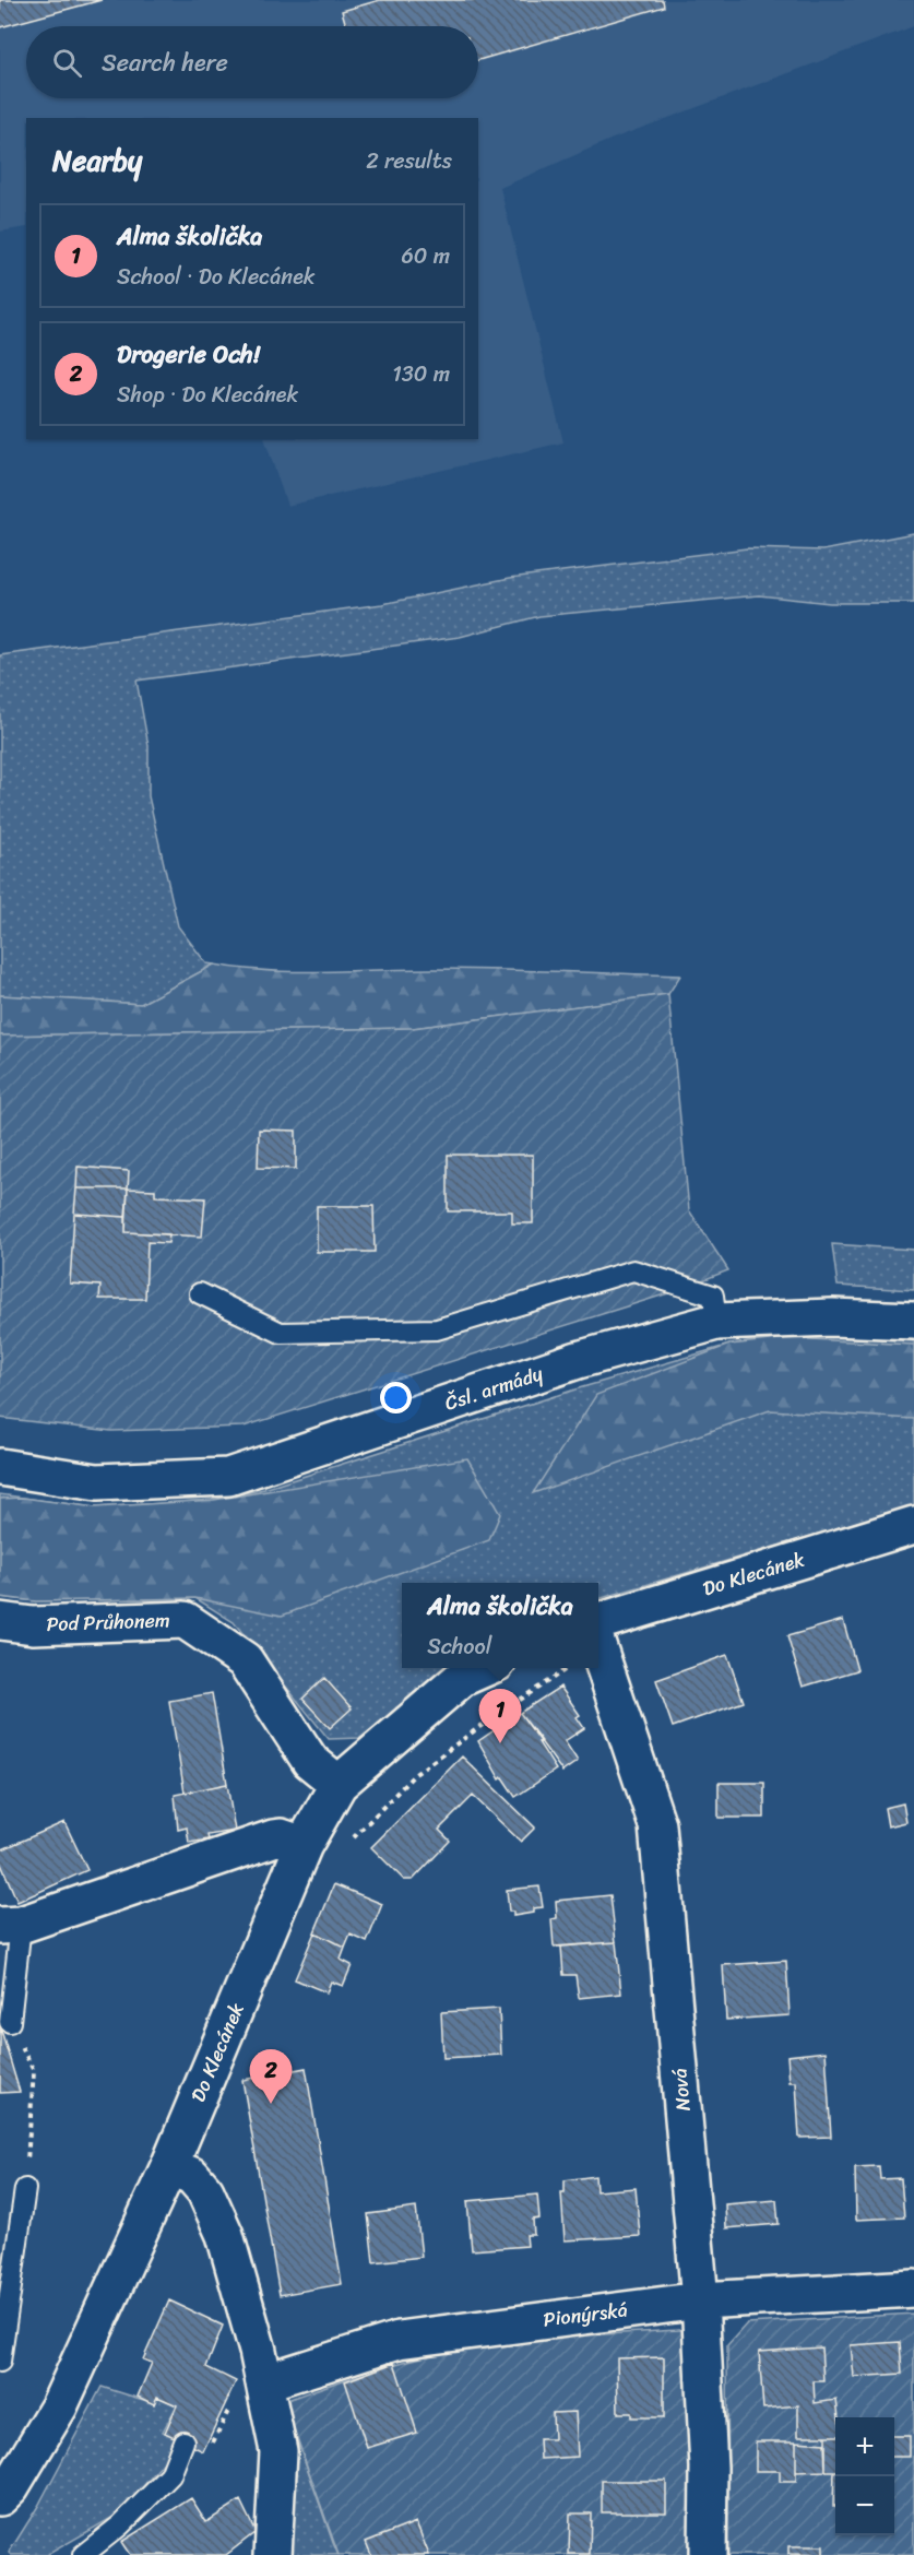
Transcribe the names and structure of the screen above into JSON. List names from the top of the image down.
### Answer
{
  "streets": {
    "street": [
      "Čsl. armády",
      "Do Klecánek",
      "Pod Průhonem",
      "Nová",
      "Pionýrská"
    ]
  },
  "crossings": [
    ["Do Klecánek", "Pod Průhonem"],
    ["Nová", "Pionýrská"]
  ],
  "page": {
    "search": "Search here",
    "heading": ["Nearby", "2 results"],
    "list": [
      {
        "mark": "1",
        "name": "Alma školička",
        "note": "School · Do Klecánek",
        "value": "60 m"
      },
      {
        "mark": "2",
        "name": "Drogerie Och!",
        "note": "Shop · Do Klecánek",
        "value": "130 m"
      }
    ],
    "popup": ["Alma školička", "School"],
    "pins": ["1", "2"],
    "map_buttons": ["+", "−"]
  }
}
